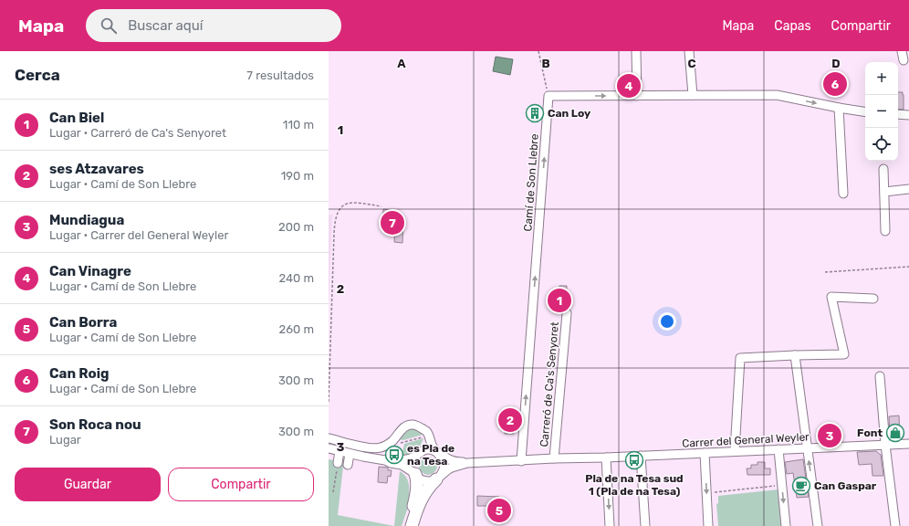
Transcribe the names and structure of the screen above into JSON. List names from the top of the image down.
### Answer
{
  "streets": {
    "street": ["Camí de Son Llebre", "Carreró de Ca's Senyoret", "Carrer del General Weyler"]
  },
  "crossings": [
    ["Camí de Son Llebre", "Carrer del General Weyler"],
    ["Carreró de Ca's Senyoret", "Carrer del General Weyler"]
  ],
  "one_way": ["Camí de Son Llebre"],
  "places": {
    "building": ["Can Loy"],
    "shop": ["Font"],
    "bus stop": ["es Pla de na Tesa", "Pla de na Tesa sud 1 (Pla de na Tesa)"],
    "cafe": ["Can Gaspar"]
  },
  "page": {
    "header": "Mapa",
    "search": "Buscar aquí",
    "nav": ["Mapa", "Capas", "Compartir"],
    "heading": ["Cerca", "7 resultados"],
    "map_buttons": ["+", "−"],
    "pins": [
      "6",
      "4",
      "7",
      "1",
      "2",
      "3",
      "5"
    ],
    "list": [
      {
        "mark": "1",
        "name": "Can Biel",
        "note": "Lugar · Carreró de Ca's Senyoret",
        "value": "110 m"
      },
      {
        "mark": "2",
        "name": "ses Atzavares",
        "note": "Lugar · Camí de Son Llebre",
        "value": "190 m"
      },
      {
        "mark": "3",
        "name": "Mundiagua",
        "note": "Lugar · Carrer del General Weyler",
        "value": "200 m"
      },
      {
        "mark": "4",
        "name": "Can Vinagre",
        "note": "Lugar · Camí de Son Llebre",
        "value": "240 m"
      },
      {
        "mark": "5",
        "name": "Can Borra",
        "note": "Lugar · Camí de Son Llebre",
        "value": "260 m"
      },
      {
        "mark": "6",
        "name": "Can Roig",
        "note": "Lugar · Camí de Son Llebre",
        "value": "300 m"
      },
      {
        "mark": "7",
        "name": "Son Roca nou",
        "note": "Lugar",
        "value": "300 m"
      }
    ],
    "buttons": ["Guardar", "Compartir"]
  },
  "grid": {
    "columns": [
      "A",
      "B",
      "C",
      "D"
    ],
    "rows": ["1", "2", "3"]
  }
}
